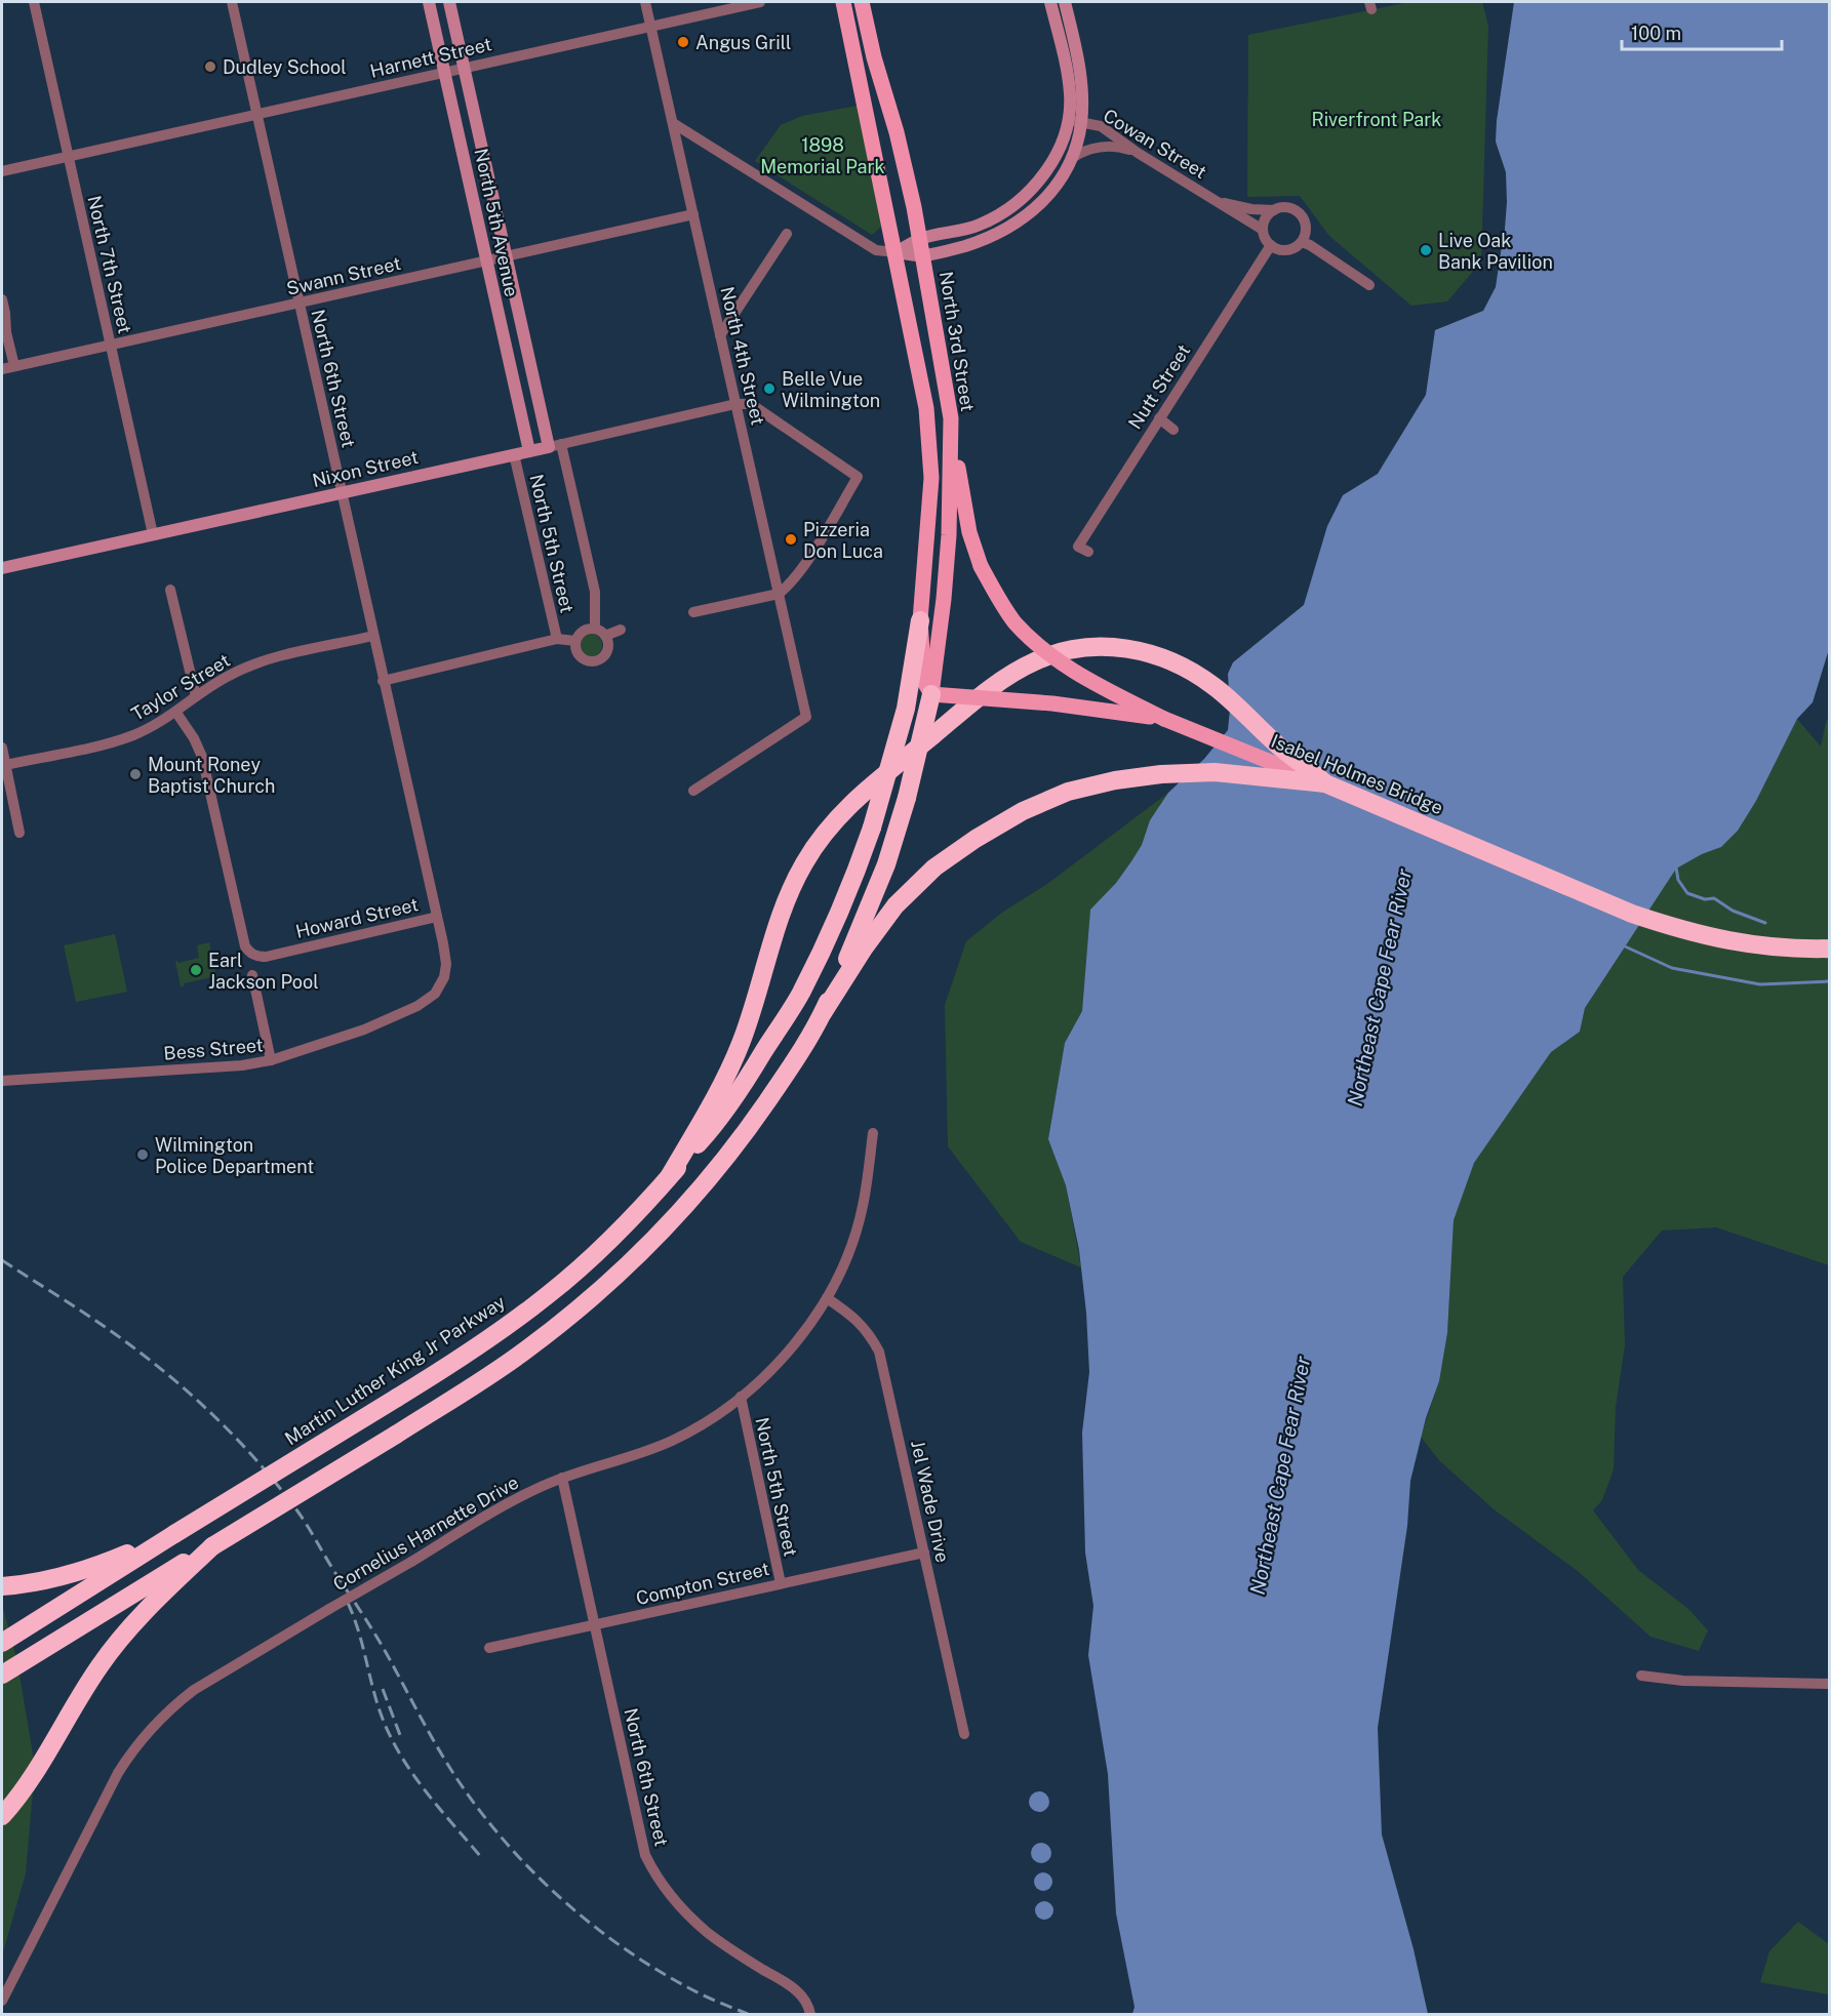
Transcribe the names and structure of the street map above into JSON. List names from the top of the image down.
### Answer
{
  "streets": {
    "highway": ["Isabel Holmes Bridge", "Martin Luther King Jr Parkway"],
    "main road": ["North 3rd Street"],
    "street": [
      "Harnett Street",
      "Cowan Street",
      "North 5th Avenue",
      "North 7th Street",
      "Swann Street",
      "North 4th Street",
      "North 6th Street",
      "Nutt Street",
      "Nixon Street",
      "North 5th Street",
      "Taylor Street",
      "Howard Street",
      "Bess Street",
      "Jel Wade Drive",
      "Cornelius Harnette Drive",
      "Compton Street"
    ]
  },
  "crossings": [
    ["Harnett Street", "North 5th Avenue"],
    ["Harnett Street", "North 7th Street"],
    ["Harnett Street", "North 4th Street"],
    ["Harnett Street", "North 6th Street"],
    ["Cowan Street", "Nutt Street"],
    ["North 5th Avenue", "Swann Street"],
    ["North 5th Avenue", "Nixon Street"],
    ["North 5th Avenue", "North 5th Street"],
    ["North 7th Street", "Swann Street"],
    ["North 7th Street", "Nixon Street"],
    ["Swann Street", "North 4th Street"],
    ["Swann Street", "North 6th Street"],
    ["North 3rd Street", "Isabel Holmes Bridge"],
    ["North 4th Street", "Nixon Street"],
    ["North 6th Street", "Nixon Street"],
    ["North 6th Street", "Taylor Street"],
    ["North 6th Street", "Howard Street"],
    ["North 6th Street", "Bess Street"],
    ["North 6th Street", "Cornelius Harnette Drive"],
    ["North 6th Street", "Compton Street"],
    ["Nixon Street", "North 5th Street"],
    ["North 5th Street", "Cornelius Harnette Drive"],
    ["North 5th Street", "Compton Street"],
    ["Taylor Street", "Howard Street"],
    ["Jel Wade Drive", "Cornelius Harnette Drive"],
    ["Jel Wade Drive", "Compton Street"]
  ],
  "water": ["Northeast Cape Fear River"],
  "parks": ["Riverfront Park", "1898 Memorial Park"],
  "places": [
    "Angus Grill",
    "Dudley School",
    "Live Oak Bank Pavilion",
    "Belle Vue Wilmington",
    "Pizzeria Don Luca",
    "Mount Roney Baptist Church",
    "Earl Jackson Pool",
    "Wilmington Police Department"
  ],
  "scale_bar": "100 m"
}
